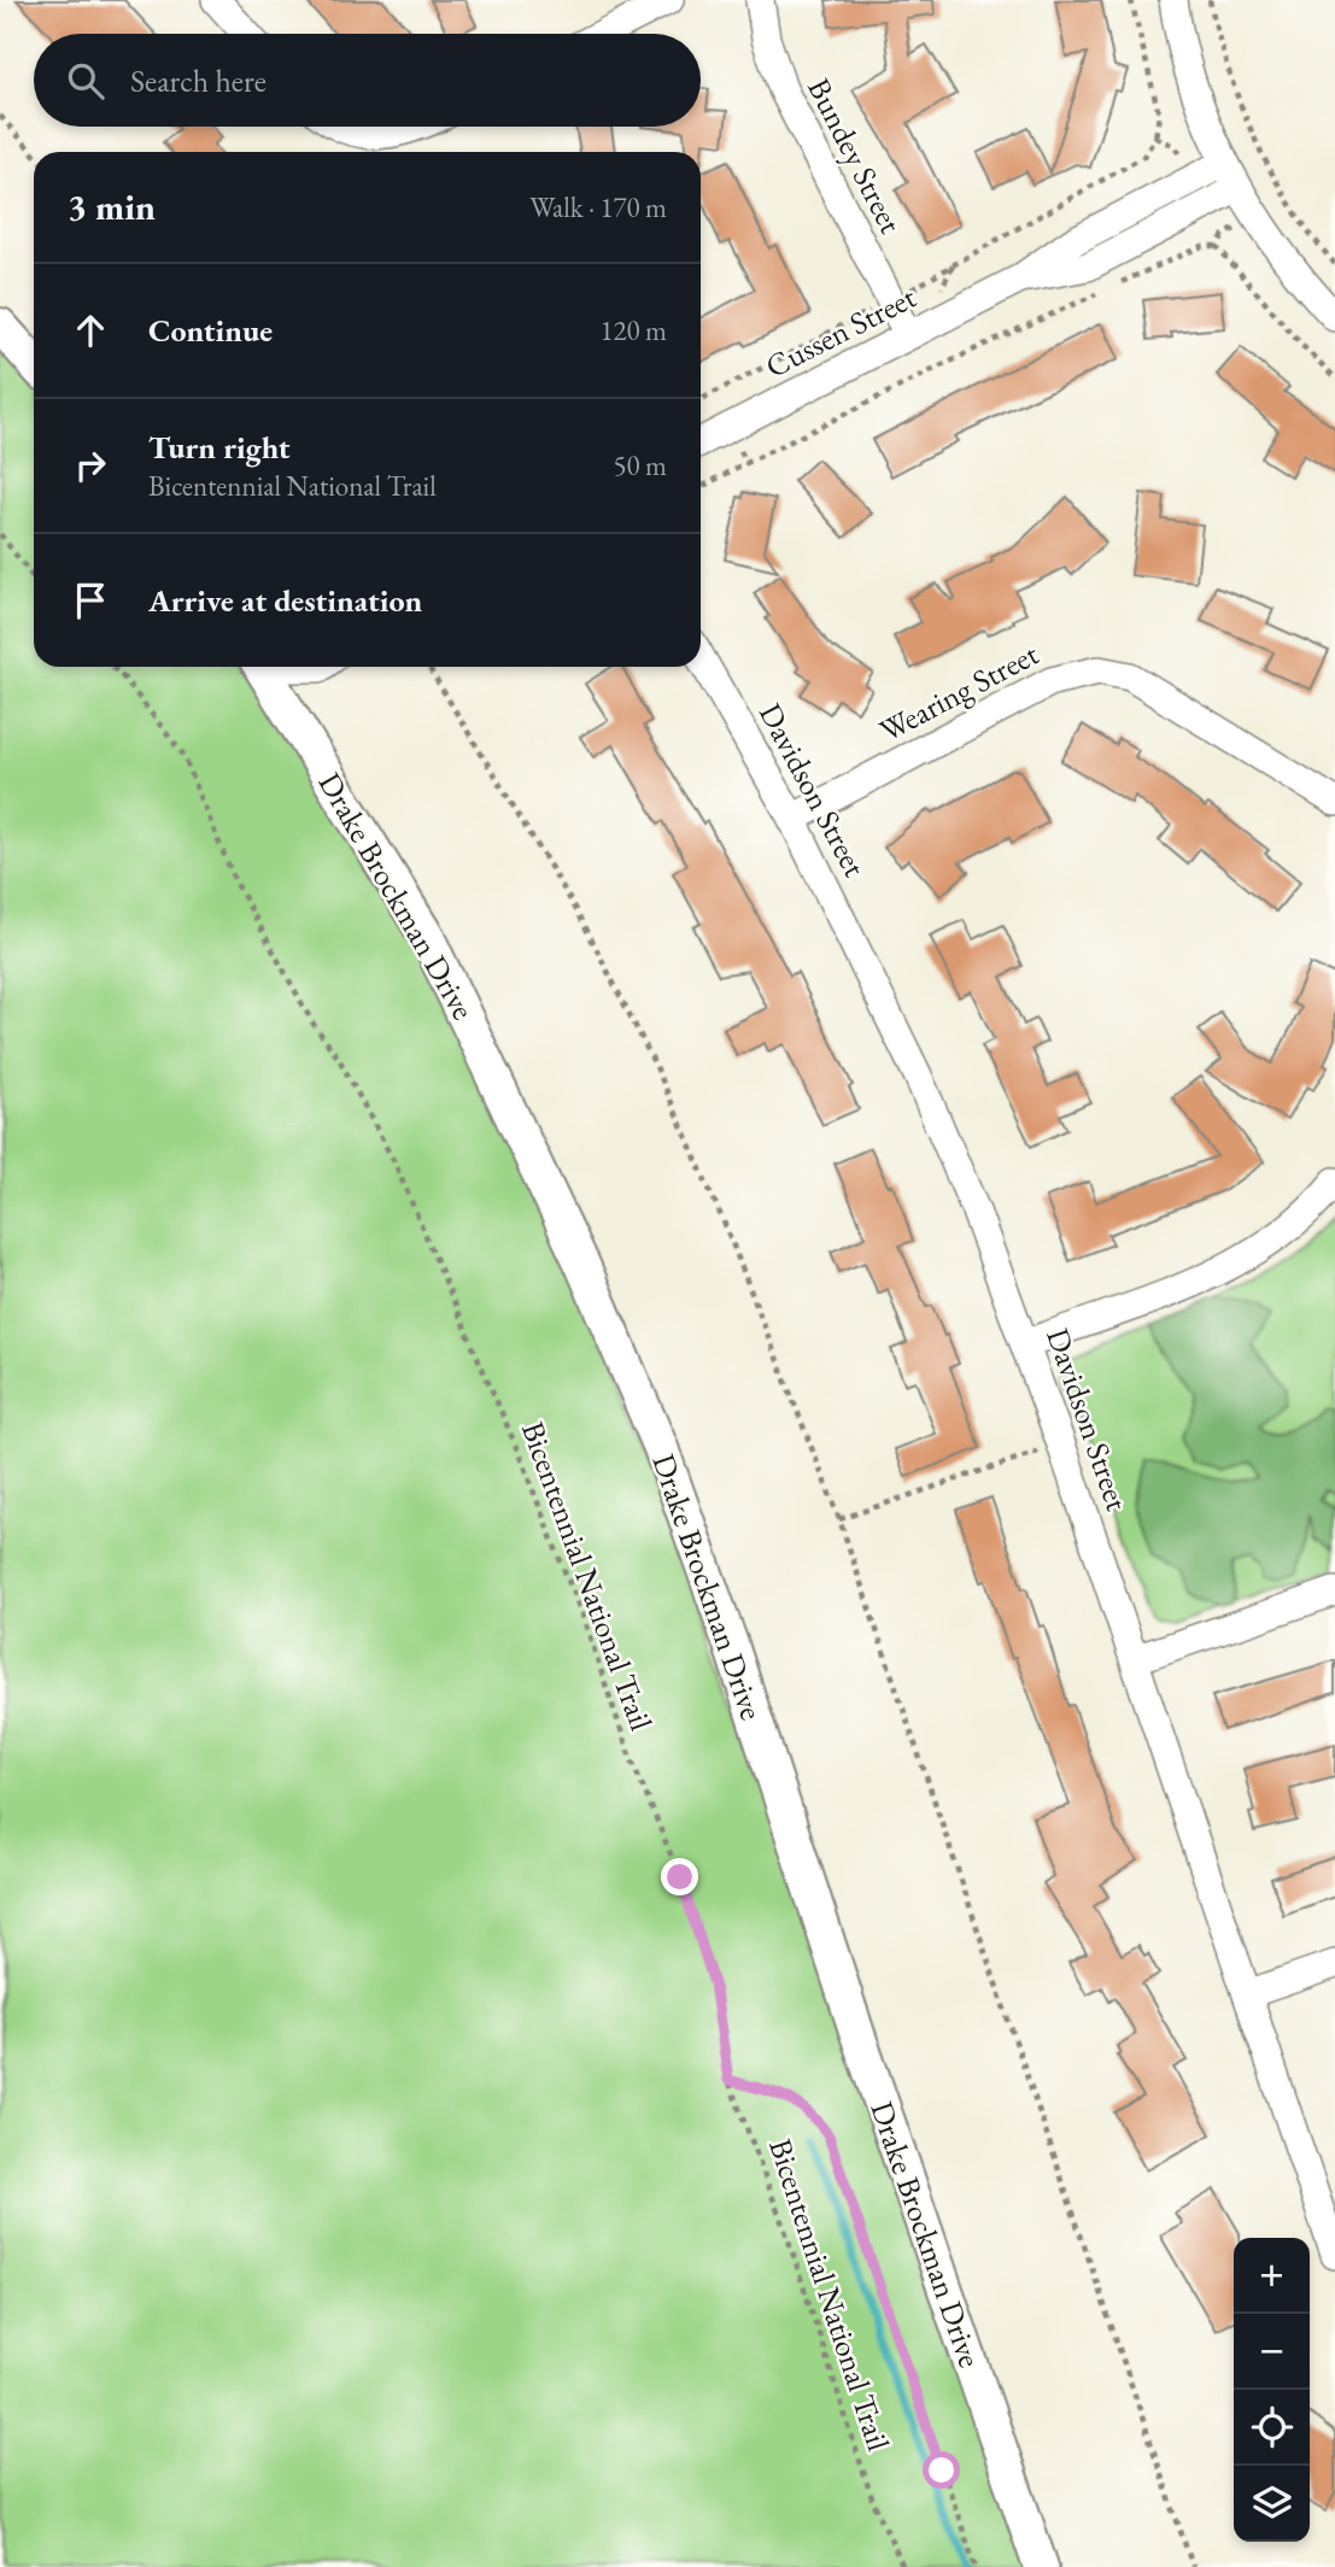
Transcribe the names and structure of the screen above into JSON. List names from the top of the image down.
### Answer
{
  "streets": {
    "main road": ["Drake Brockman Drive"],
    "street": [
      "Bundey Street",
      "Cussen Street",
      "Wearing Street",
      "Davidson Street"
    ],
    "path": ["Bicentennial National Trail"]
  },
  "crossings": [
    ["Bundey Street", "Cussen Street"],
    ["Wearing Street", "Davidson Street"]
  ],
  "page": {
    "search": "Search here",
    "heading": ["3 min", "Walk · 170 m"],
    "list": [
      ["Continue", "120 m"],
      ["Turn right", "Bicentennial National Trail", "50 m"],
      "Arrive at destination"
    ],
    "map_buttons": ["+", "−"]
  }
}
